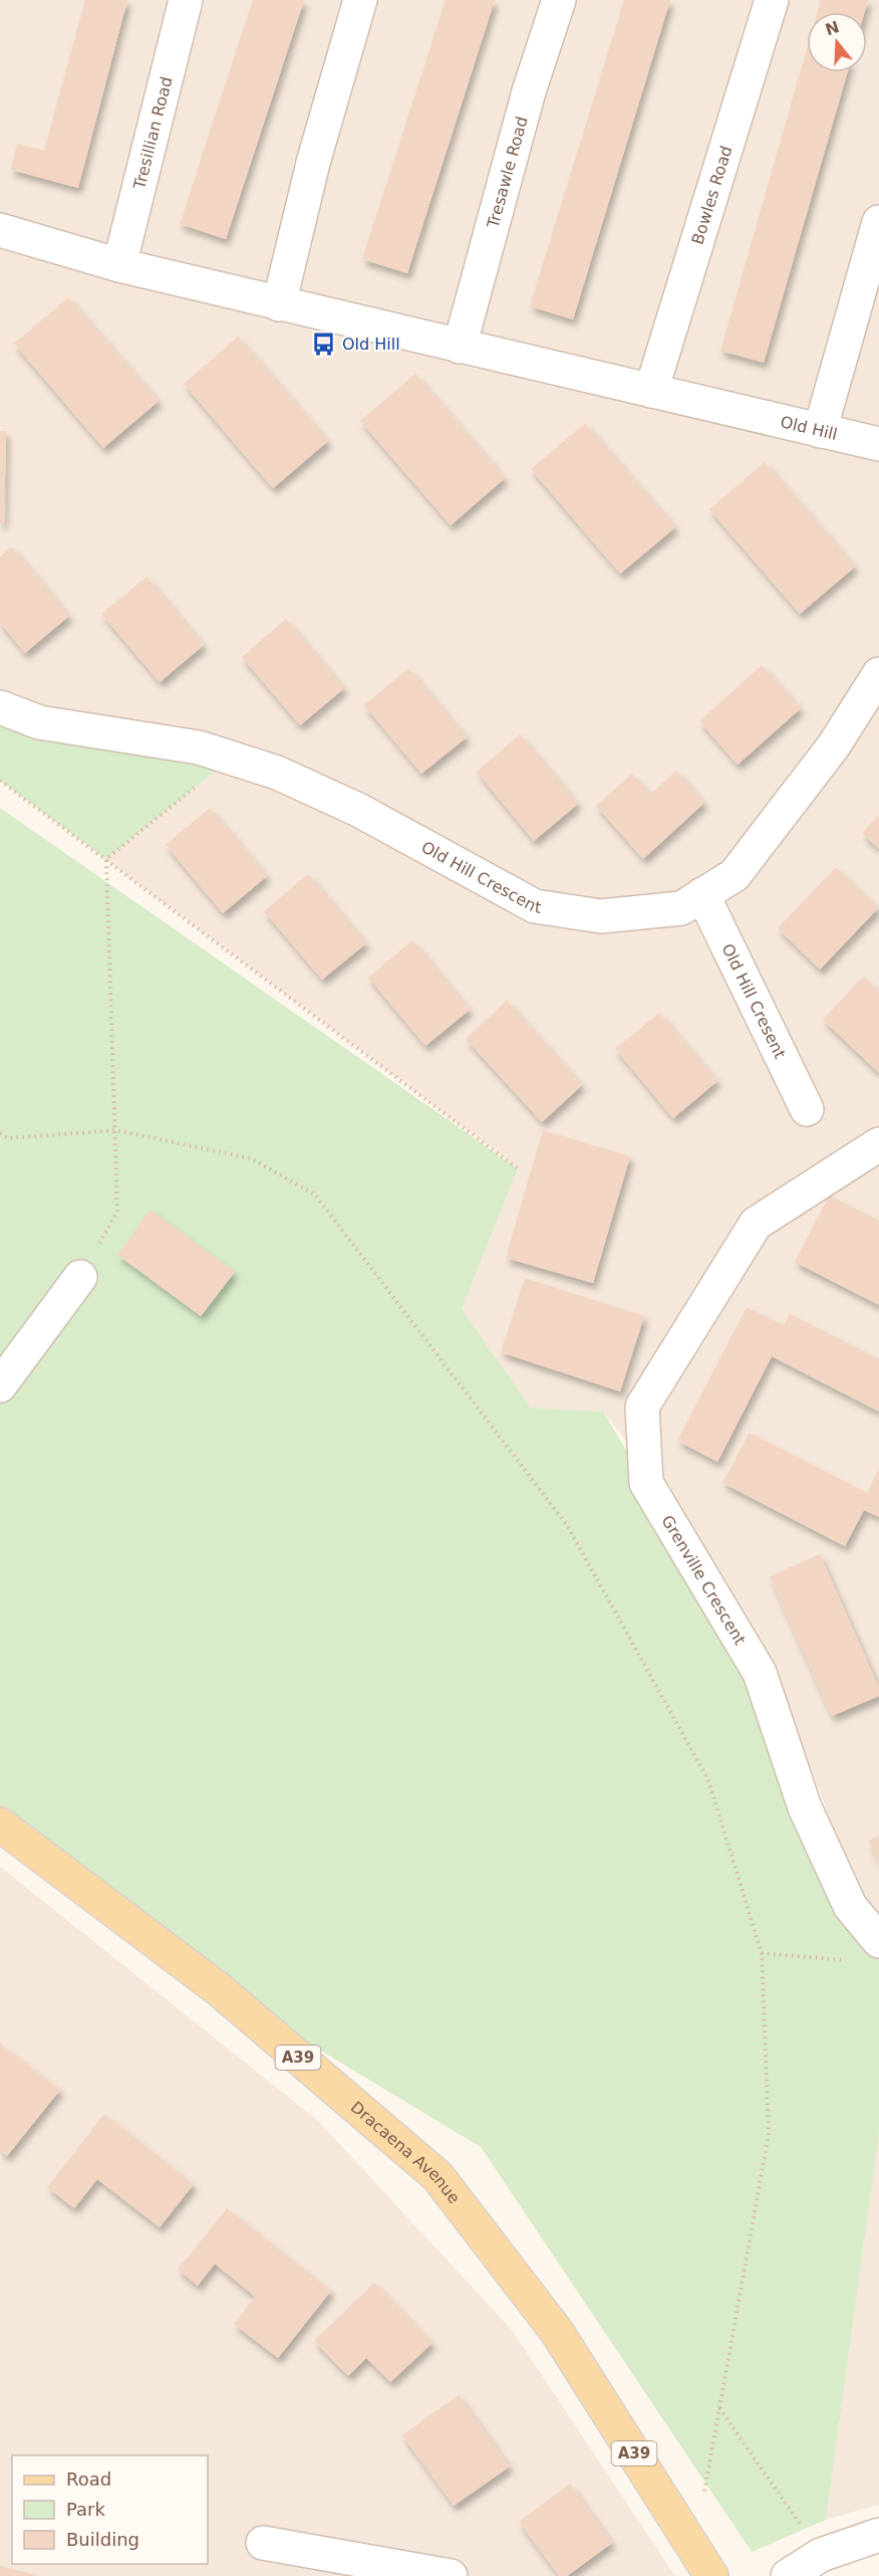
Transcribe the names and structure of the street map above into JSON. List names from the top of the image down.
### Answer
{
  "streets": {
    "main road": ["A39", "Dracaena Avenue"],
    "street": [
      "Tresillian Road",
      "Tresawle Road",
      "Bowles Road",
      "Old Hill",
      "Old Hill Crescent",
      "Old Hill Cresent",
      "Grenville Crescent"
    ]
  },
  "crossings": [
    ["Tresillian Road", "Old Hill"],
    ["Tresawle Road", "Old Hill"],
    ["Bowles Road", "Old Hill"],
    ["Old Hill Crescent", "Old Hill Cresent"]
  ],
  "places": {
    "bus stop": ["Old Hill"]
  },
  "legend": ["Road", "Park", "Building"],
  "north": "top"
}
